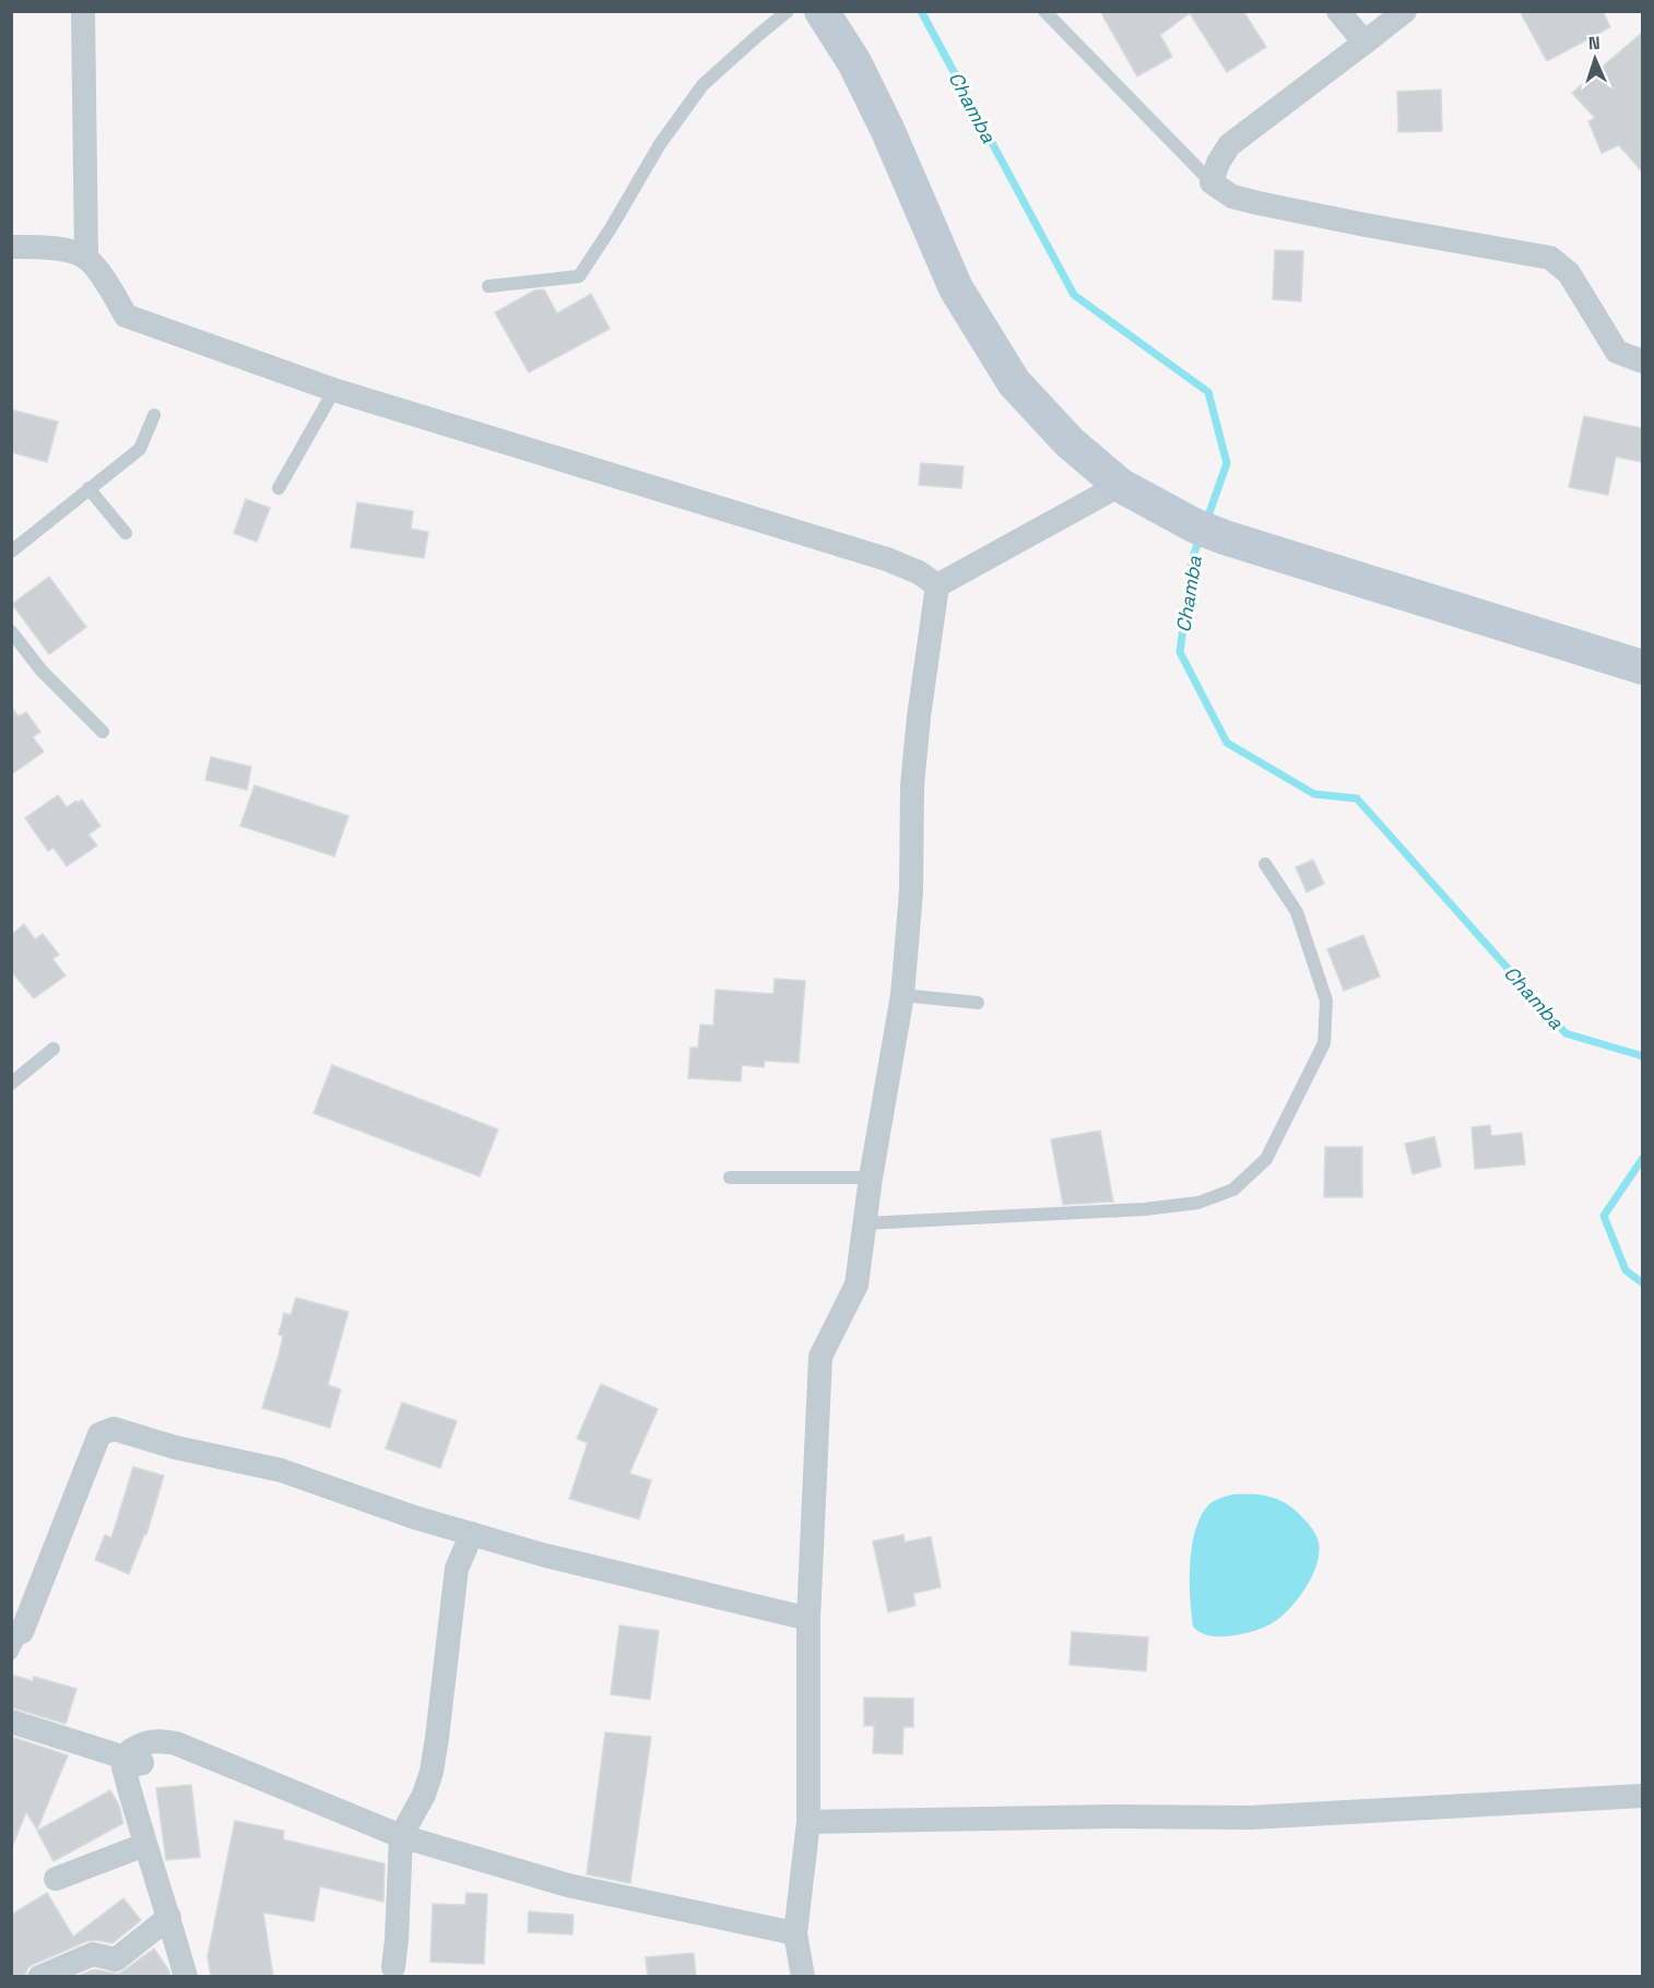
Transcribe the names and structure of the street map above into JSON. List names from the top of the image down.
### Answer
{
  "water": ["Chamba"],
  "north": "top"
}
